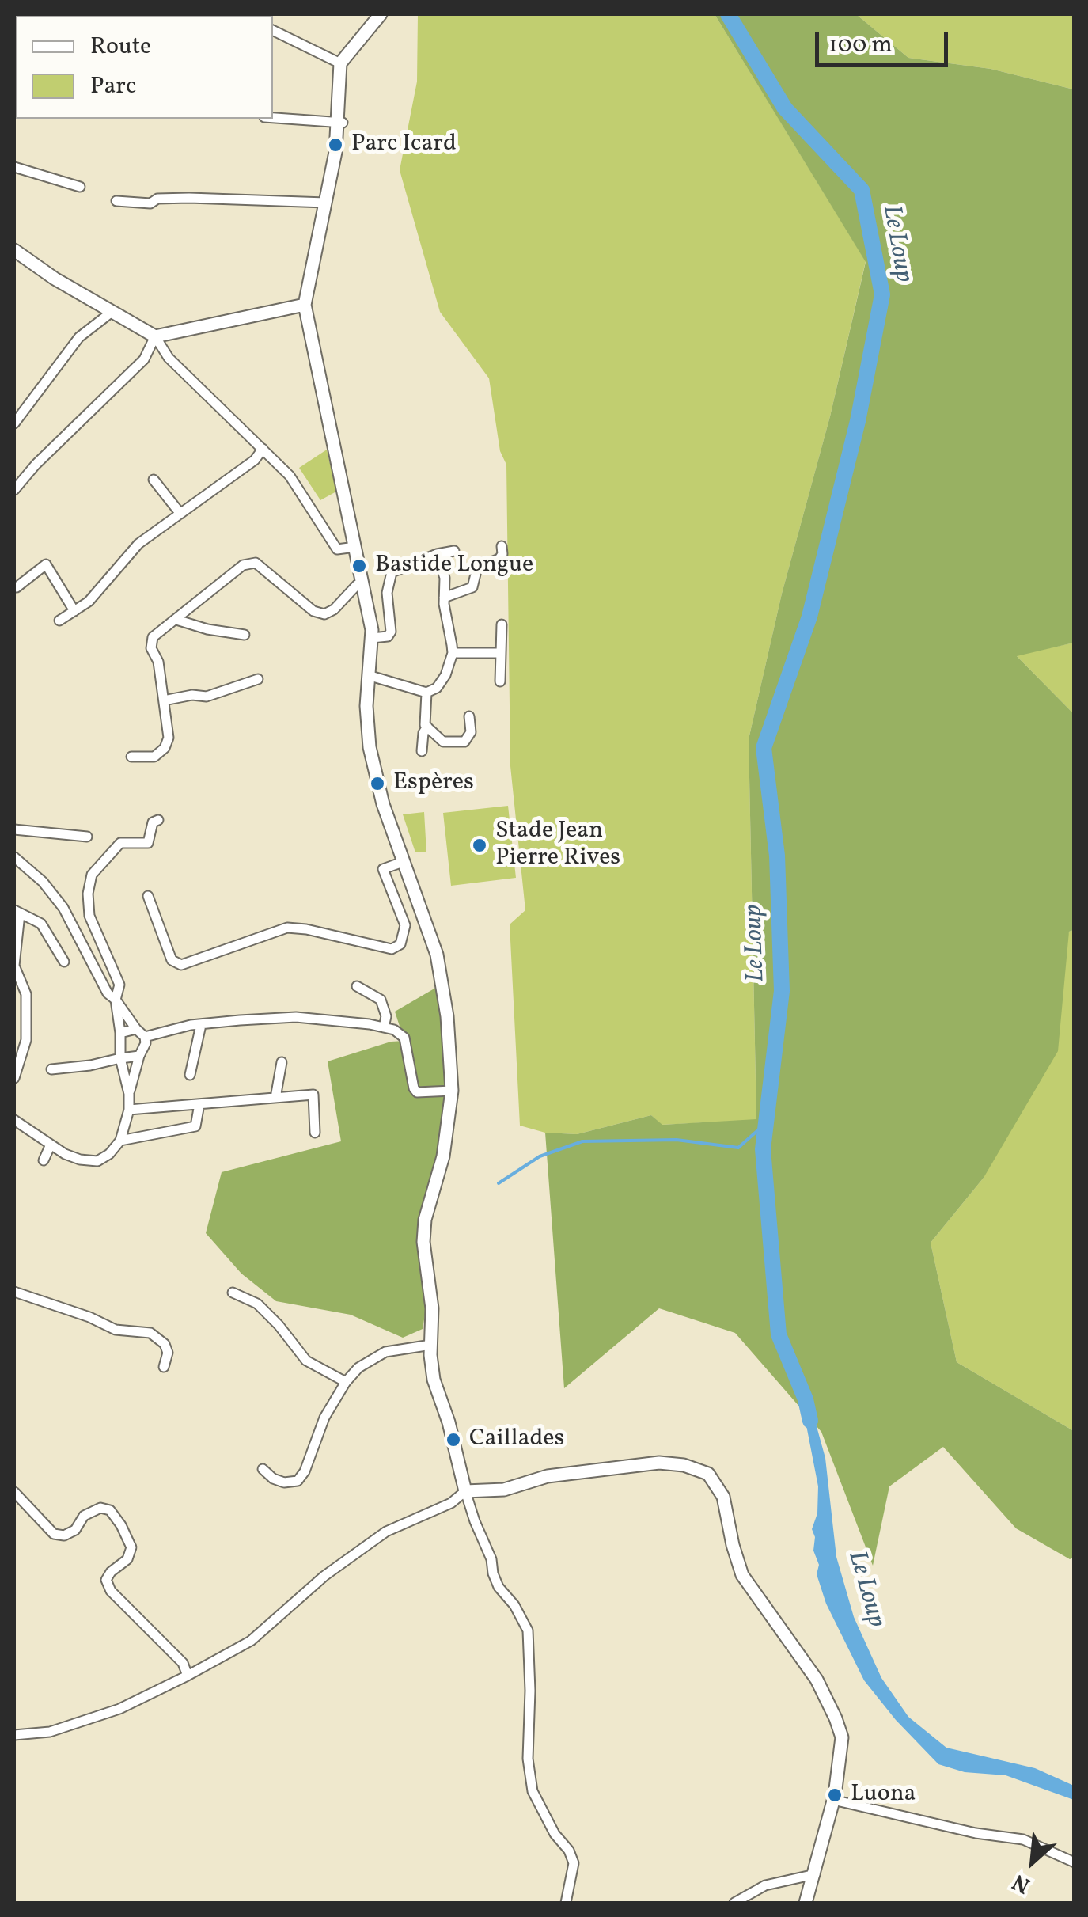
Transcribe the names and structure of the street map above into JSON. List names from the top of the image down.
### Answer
{
  "water": ["Le Loup"],
  "places": [
    "Parc Icard",
    "Bastide Longue",
    "Espères",
    "Stade Jean Pierre Rives",
    "Caillades",
    "Luona"
  ],
  "legend": ["Route", "Parc"],
  "scale_bar": "100 m",
  "north": "bottom left"
}
